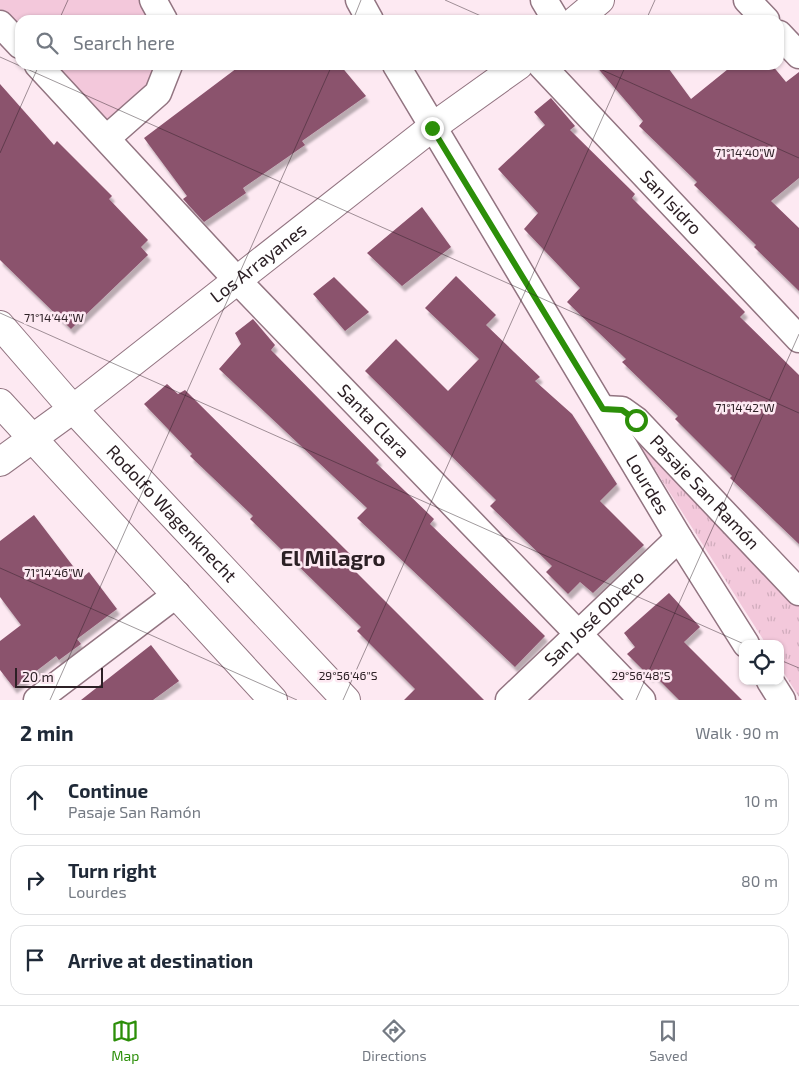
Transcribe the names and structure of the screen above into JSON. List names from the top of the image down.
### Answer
{
  "streets": {
    "street": [
      "San Isidro",
      "Los Arrayanes",
      "Santa Clara",
      "Lourdes",
      "Pasaje San Ramón",
      "Rodolfo Wagenknecht",
      "San José Obrero"
    ]
  },
  "crossings": [
    ["Los Arrayanes", "Santa Clara"],
    ["Los Arrayanes", "Lourdes"],
    ["Los Arrayanes", "Rodolfo Wagenknecht"],
    ["Santa Clara", "San José Obrero"],
    ["Lourdes", "Pasaje San Ramón"],
    ["Lourdes", "San José Obrero"]
  ],
  "districts": ["El Milagro"],
  "scale_bar": "20 m",
  "page": {
    "search": "Search here",
    "scale": "20 m",
    "heading": ["2 min", "Walk · 90 m"],
    "list": [
      ["Continue", "Pasaje San Ramón", "10 m"],
      ["Turn right", "Lourdes", "80 m"],
      "Arrive at destination"
    ],
    "nav": ["Map", "Directions", "Saved"]
  },
  "coordinates": [
    "71°14'40\"W",
    "71°14'44\"W",
    "71°14'42\"W",
    "71°14'46\"W",
    "29°56'46\"S",
    "29°56'48\"S"
  ]
}
